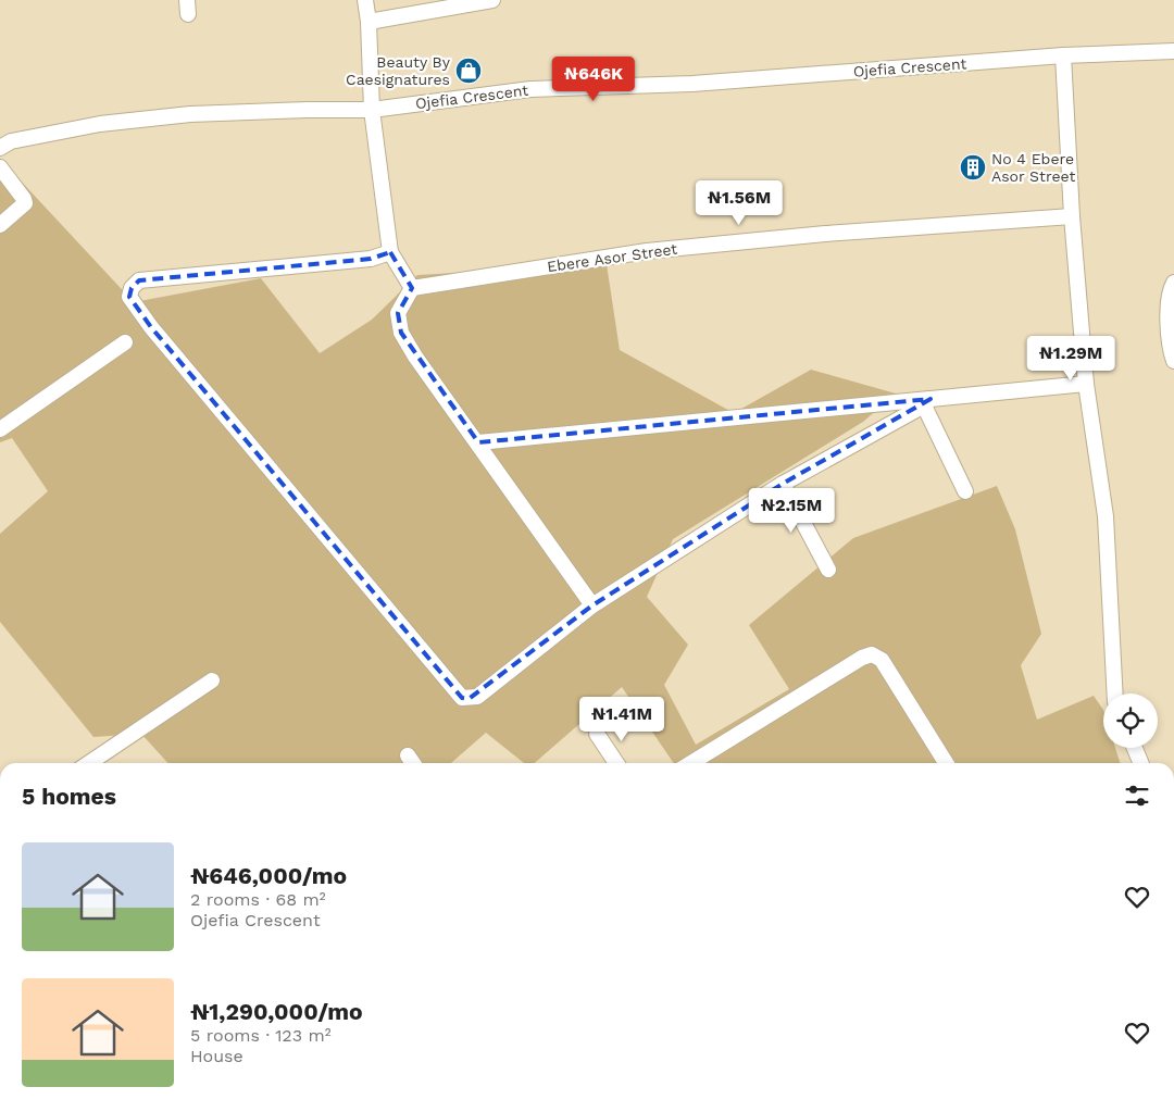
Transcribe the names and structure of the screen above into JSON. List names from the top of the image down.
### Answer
{
  "streets": {
    "street": ["Ojefia Crescent", "Ebere Asor Street"]
  },
  "places": {
    "shop": ["Beauty By Caesignatures"],
    "building": ["No 4 Ebere Asor Street"]
  },
  "page": {
    "price": [
      "₦646K",
      "₦1.56M",
      "₦1.29M",
      "₦2.15M",
      "₦1.41M"
    ],
    "heading": "5 homes",
    "list": [
      {
        "name": "₦646,000/mo",
        "note": "2 rooms · 68 m² · Ojefia Crescent"
      },
      {
        "name": "₦1,290,000/mo",
        "note": "5 rooms · 123 m² · House"
      }
    ]
  }
}
